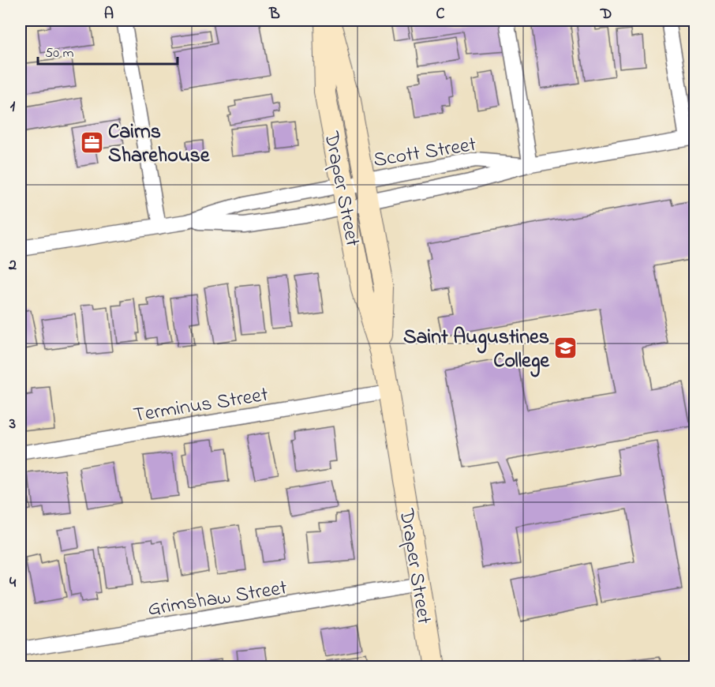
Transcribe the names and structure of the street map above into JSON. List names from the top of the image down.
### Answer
{
  "streets": {
    "main road": ["Draper Street"],
    "street": ["Scott Street", "Terminus Street", "Grimshaw Street"]
  },
  "crossings": [
    ["Scott Street", "Draper Street"],
    ["Draper Street", "Terminus Street"],
    ["Draper Street", "Grimshaw Street"]
  ],
  "places": {
    "office": ["Cairns Sharehouse"],
    "school or university": ["Saint Augustines College"]
  },
  "scale_bar": "50 m",
  "grid": {
    "columns": [
      "A",
      "B",
      "C",
      "D"
    ],
    "rows": [
      "1",
      "2",
      "3",
      "4"
    ]
  }
}
